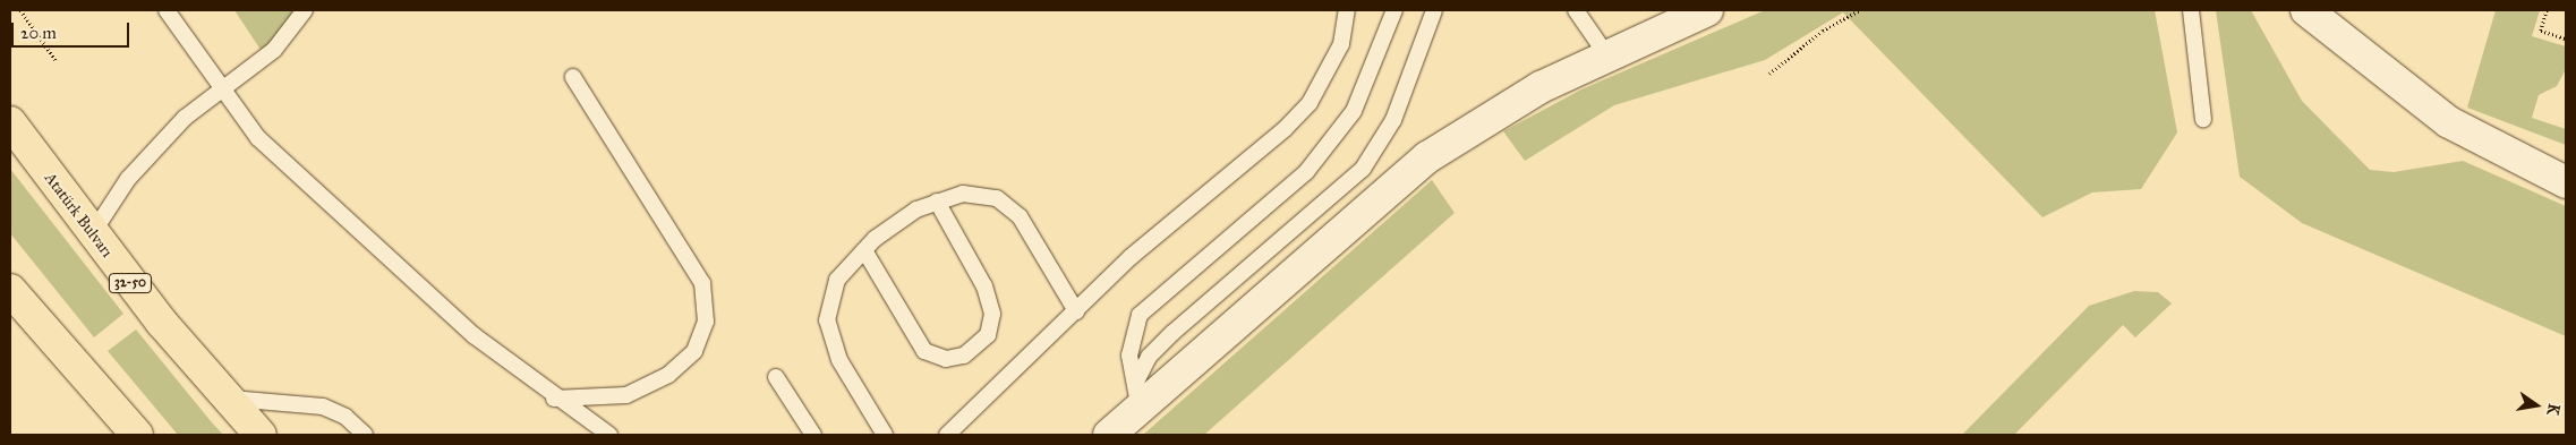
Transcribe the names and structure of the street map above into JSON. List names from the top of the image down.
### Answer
{
  "streets": {
    "main road": ["Atatürk Bulvarı", "32-50"]
  },
  "scale_bar": "20 m",
  "north": "right"
}
